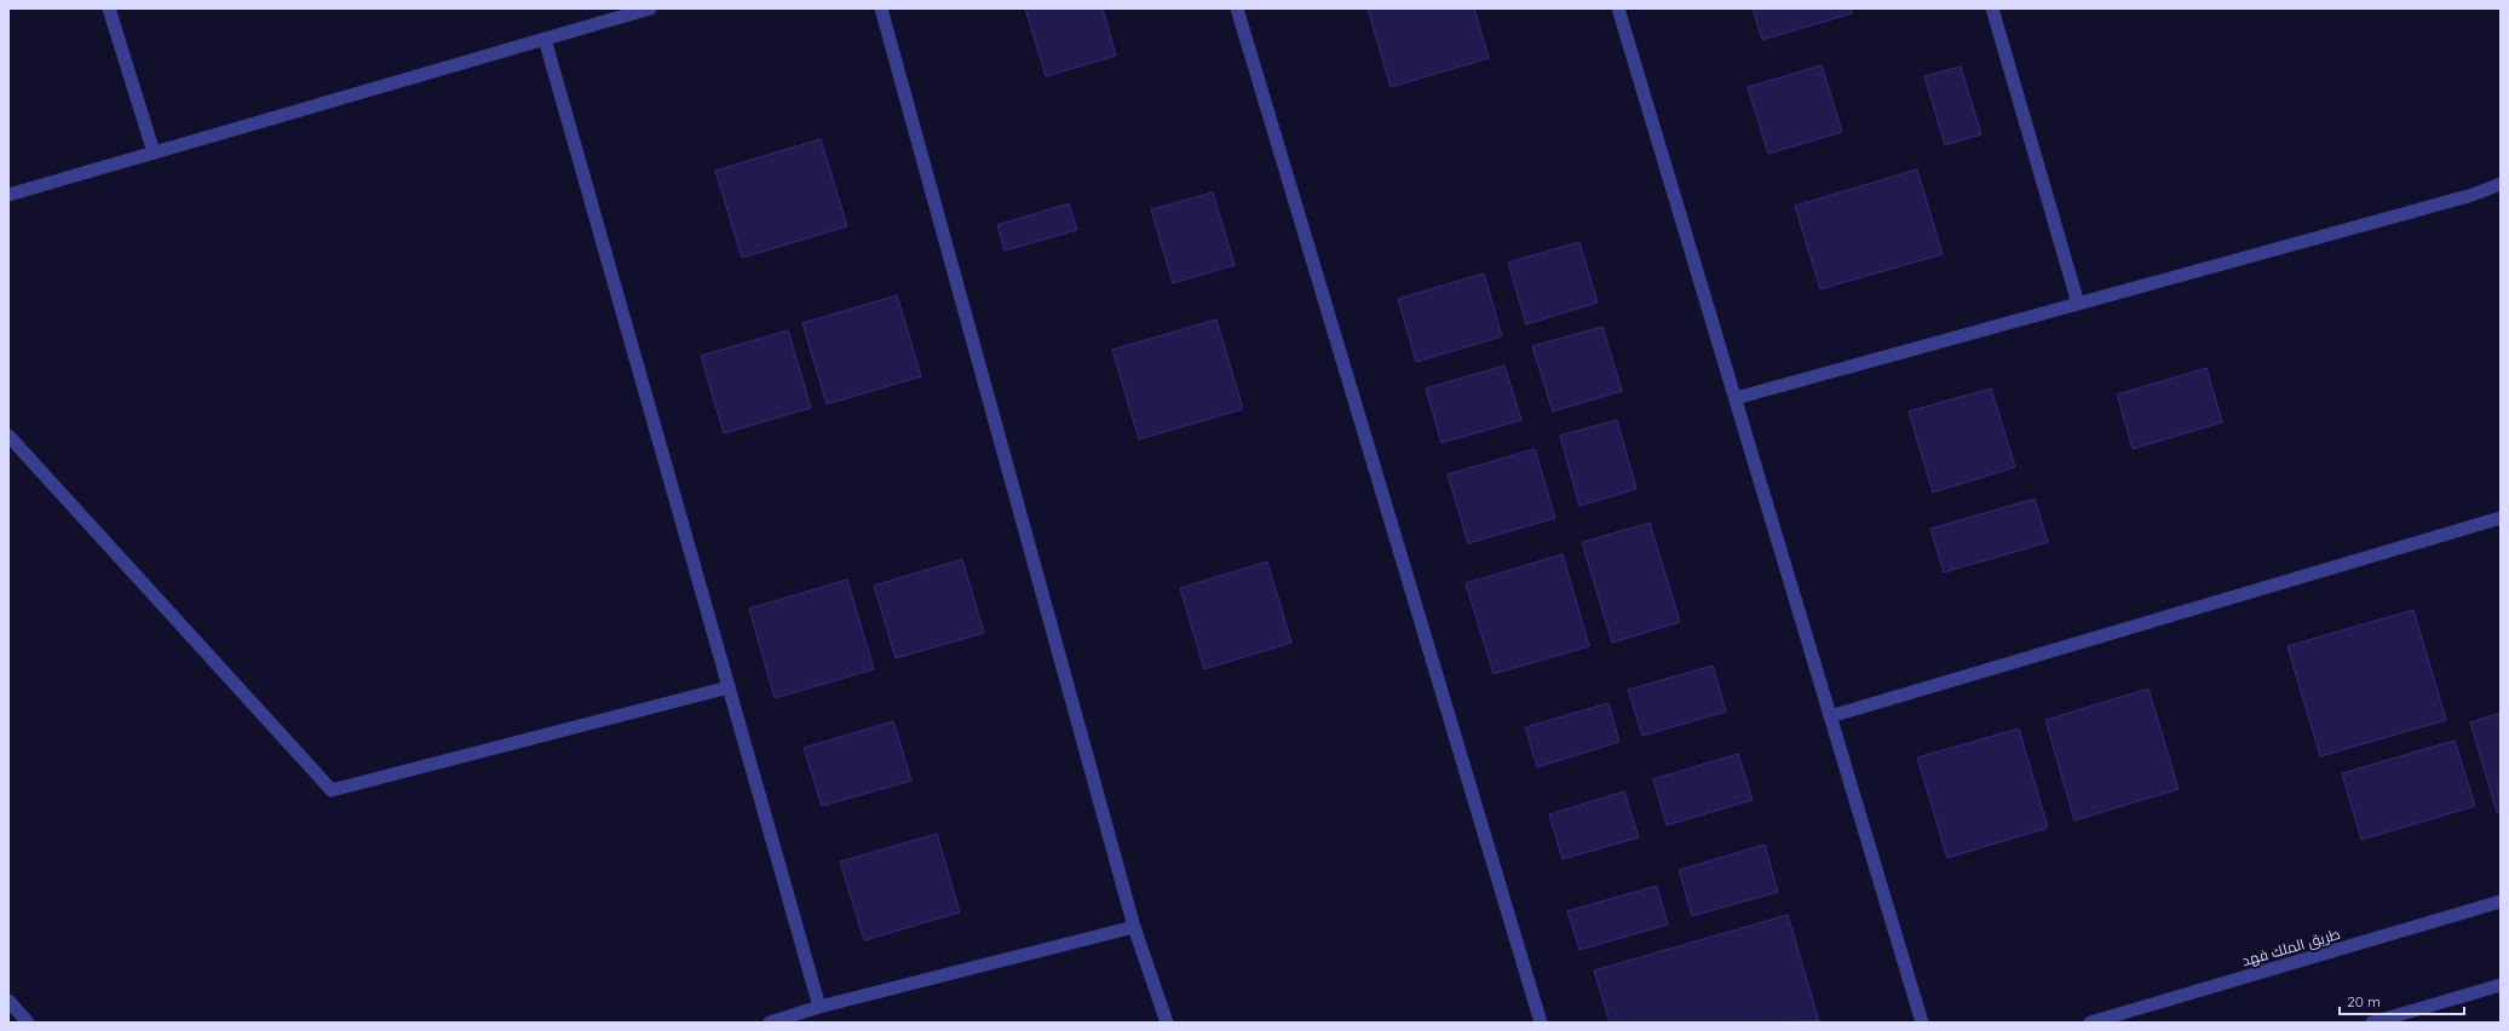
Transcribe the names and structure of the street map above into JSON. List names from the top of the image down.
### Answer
{
  "streets": {
    "street": ["طريق الملك فهد"]
  },
  "scale_bar": "20 m"
}
